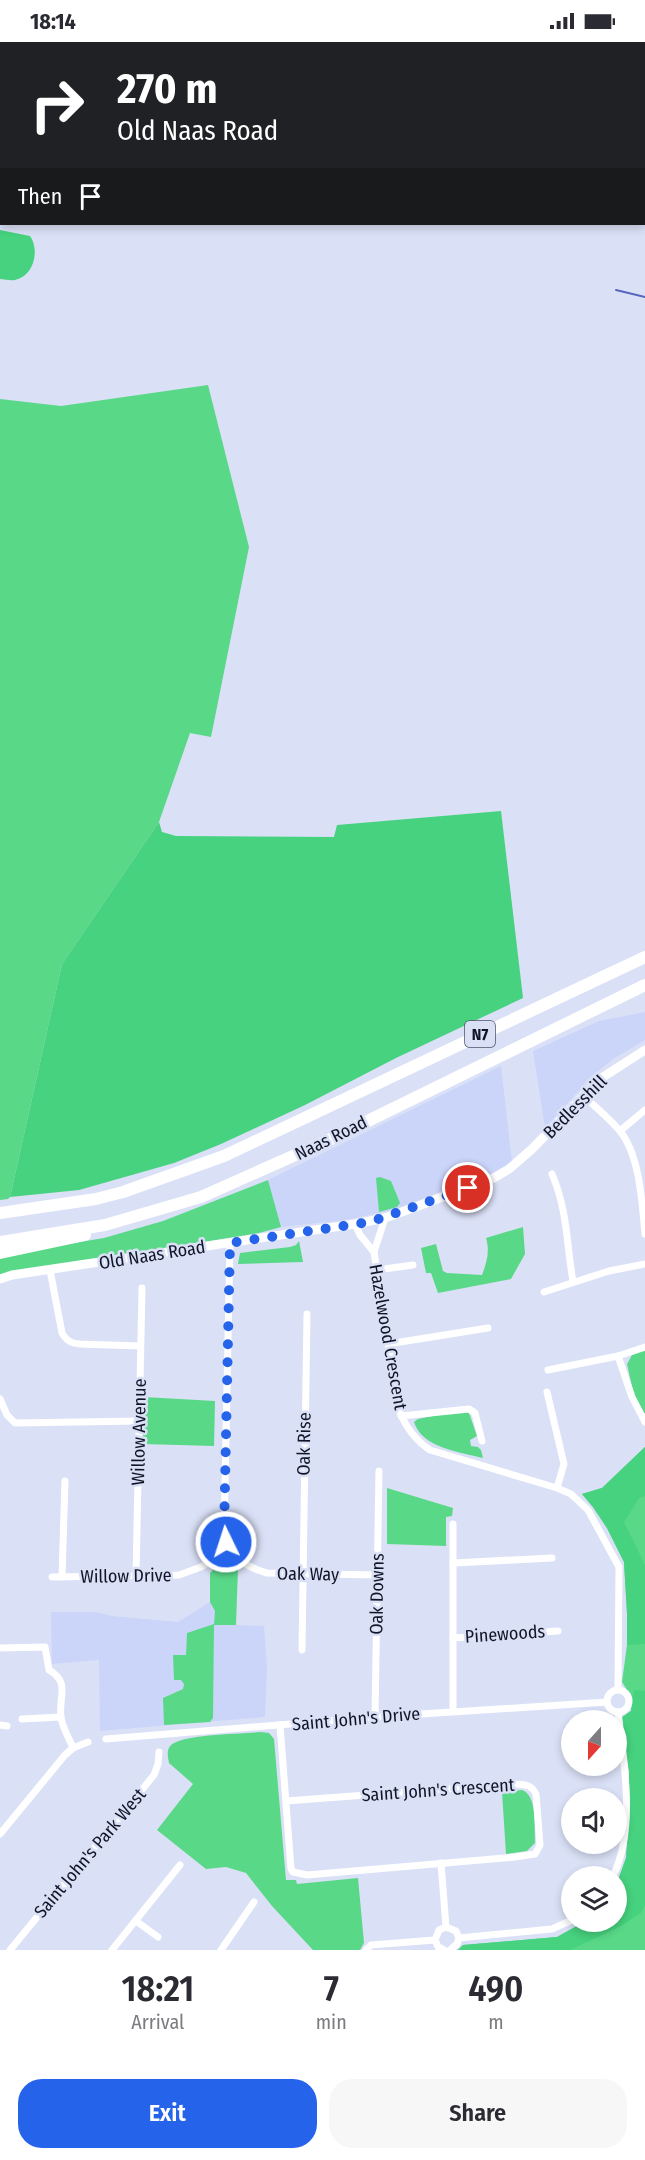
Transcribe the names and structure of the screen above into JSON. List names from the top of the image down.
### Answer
{
  "streets": {
    "highway": ["N7", "Naas Road"],
    "street": [
      "Bedlesshill",
      "Old Naas Road",
      "Hazelwood Crescent",
      "Willow Avenue",
      "Oak Rise",
      "Oak Way",
      "Willow Drive",
      "Oak Downs",
      "Pinewoods",
      "Saint John's Drive",
      "Saint John's Crescent",
      "Saint John's Park West"
    ]
  },
  "crossings": [
    ["Bedlesshill", "Old Naas Road"],
    ["Willow Avenue", "Willow Drive"],
    ["Oak Rise", "Oak Way"],
    ["Oak Way", "Willow Drive"],
    ["Oak Way", "Oak Downs"],
    ["Oak Downs", "Saint John's Drive"],
    ["Pinewoods", "Saint John's Drive"],
    ["Saint John's Drive", "Saint John's Crescent"]
  ],
  "north": "bottom",
  "page": {
    "status": "18:14",
    "turn": ["270 m", "Old Naas Road"],
    "then": "Then",
    "eta": [
      "18:21",
      "Arrival",
      "7",
      "min",
      "490",
      "m"
    ],
    "buttons": ["Exit", "Share"]
  }
}
